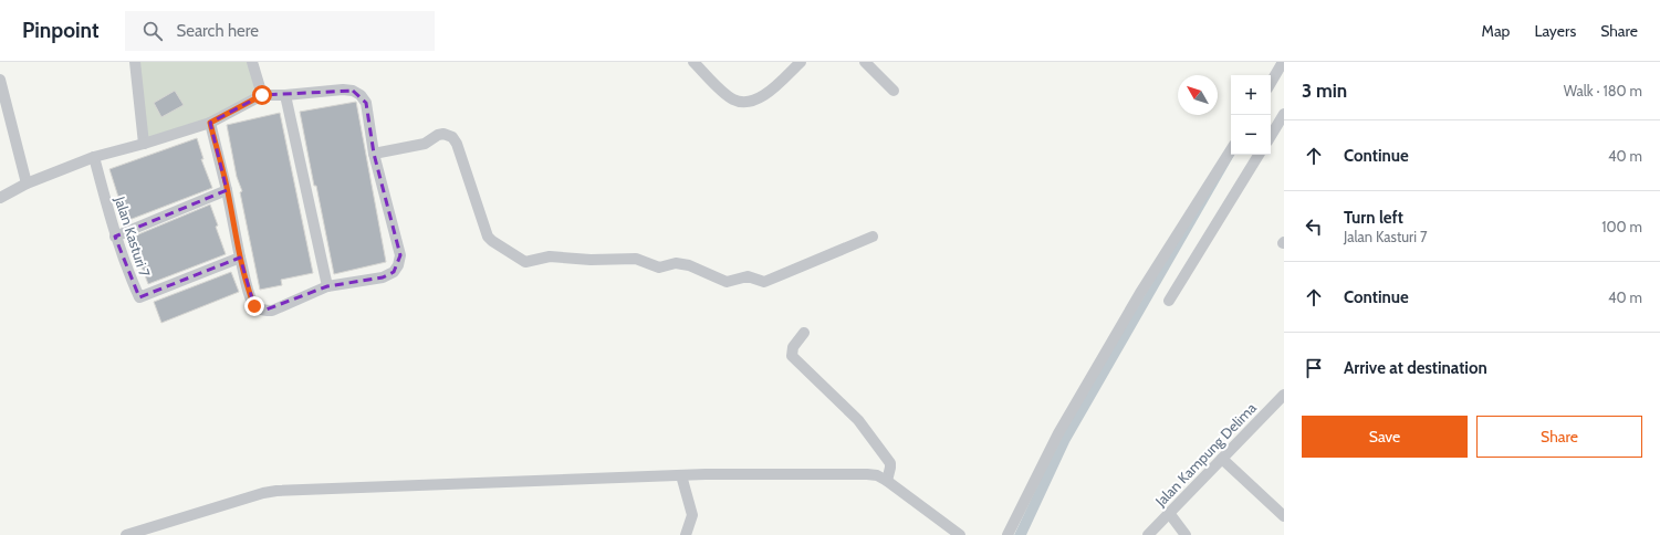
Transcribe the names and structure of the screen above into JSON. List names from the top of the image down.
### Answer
{
  "streets": {
    "street": ["Jalan Kasturi 7", "Jalan Kampung Delima"]
  },
  "north": "top left",
  "page": {
    "header": "Pinpoint",
    "search": "Search here",
    "nav": ["Map", "Layers", "Share"],
    "heading": ["3 min", "Walk · 180 m"],
    "map_buttons": ["+", "−"],
    "list": [
      ["Continue", "40 m"],
      ["Turn left", "Jalan Kasturi 7", "100 m"],
      ["Continue", "40 m"],
      "Arrive at destination"
    ],
    "buttons": ["Save", "Share"]
  }
}
